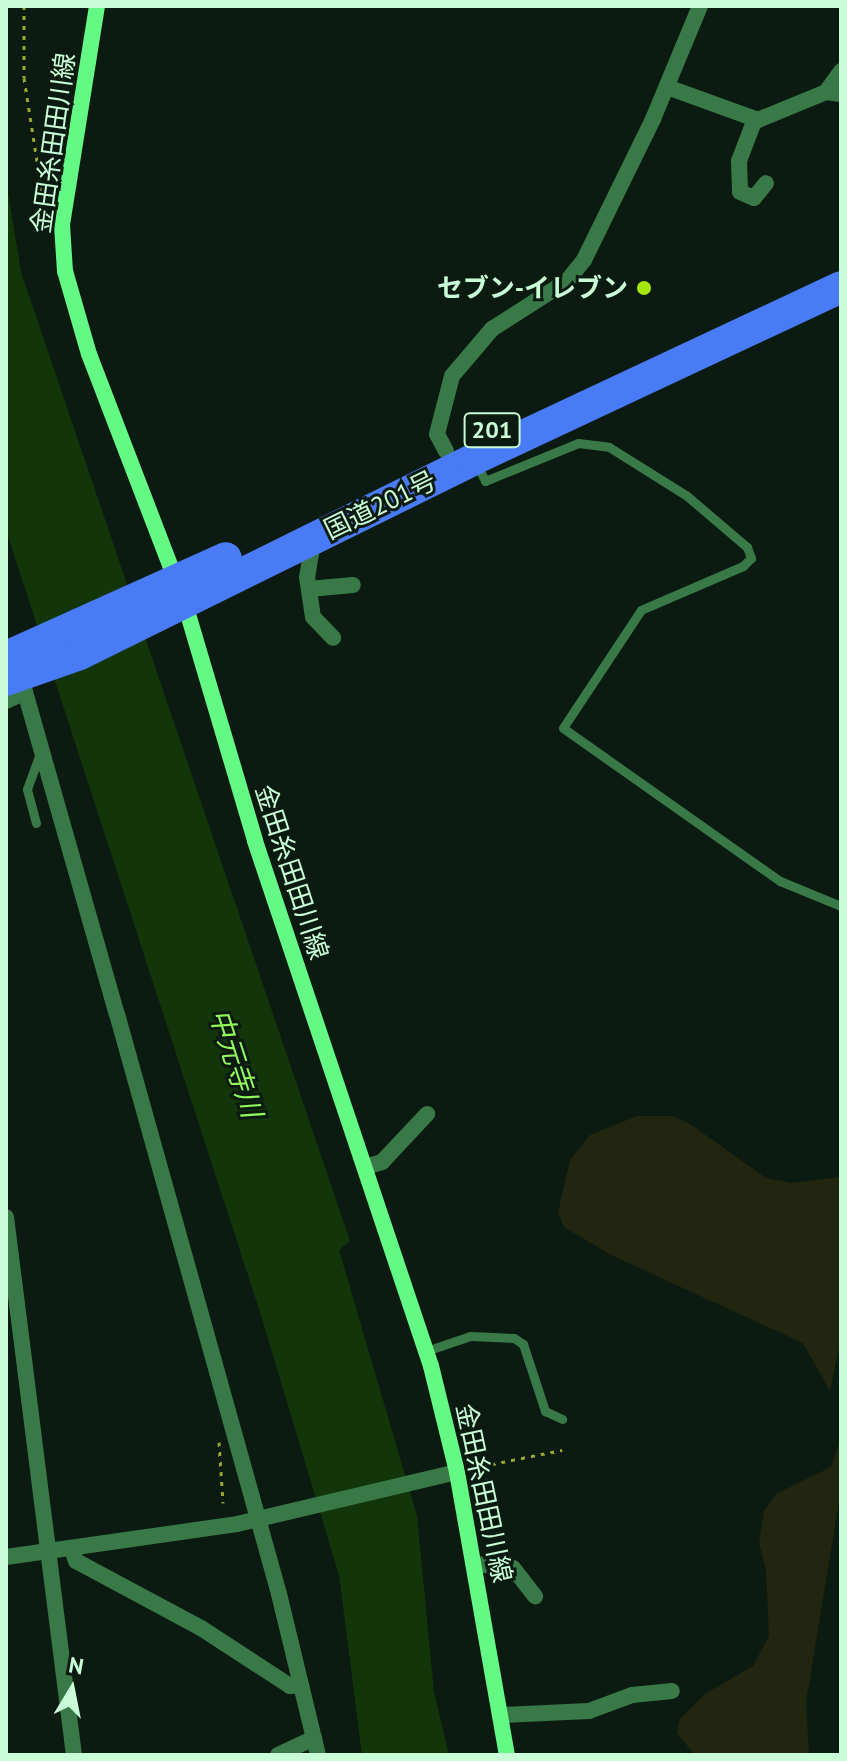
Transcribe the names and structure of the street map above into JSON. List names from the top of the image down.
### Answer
{
  "streets": {
    "highway": ["201", "国道201号"],
    "main road": ["金田糸田田川線"]
  },
  "crossings": [
    ["金田糸田田川線", "国道201号"]
  ],
  "water": ["中元寺川"],
  "places": ["セブン-イレブン"],
  "north": "top"
}
